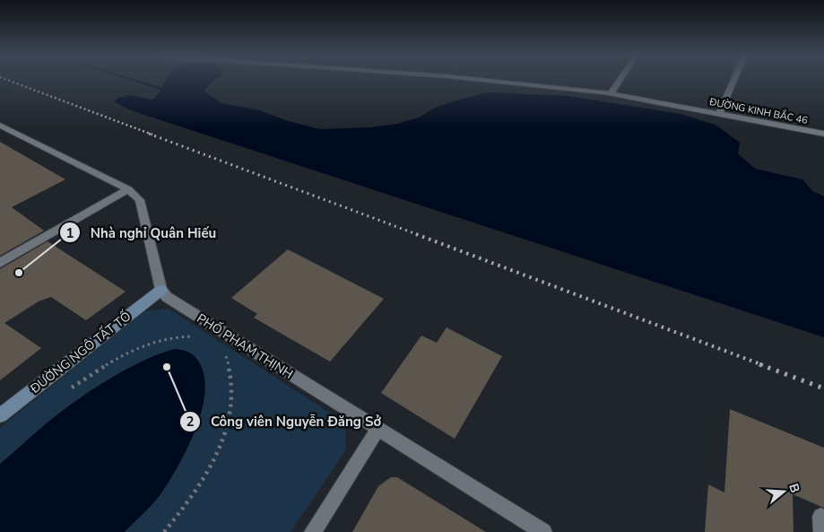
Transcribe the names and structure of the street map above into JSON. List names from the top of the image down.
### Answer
{
  "streets": {
    "street": ["ĐƯỜNG KINH BẮC 46", "PHỐ PHẠM THỊNH", "ĐƯỜNG NGÔ TẤT TỐ"]
  },
  "crossings": [
    ["PHỐ PHẠM THỊNH", "ĐƯỜNG NGÔ TẤT TỐ"]
  ],
  "places": ["Nhà nghỉ Quân Hiếu", "Công viên Nguyễn Đăng Sở"],
  "north": "right"
}
